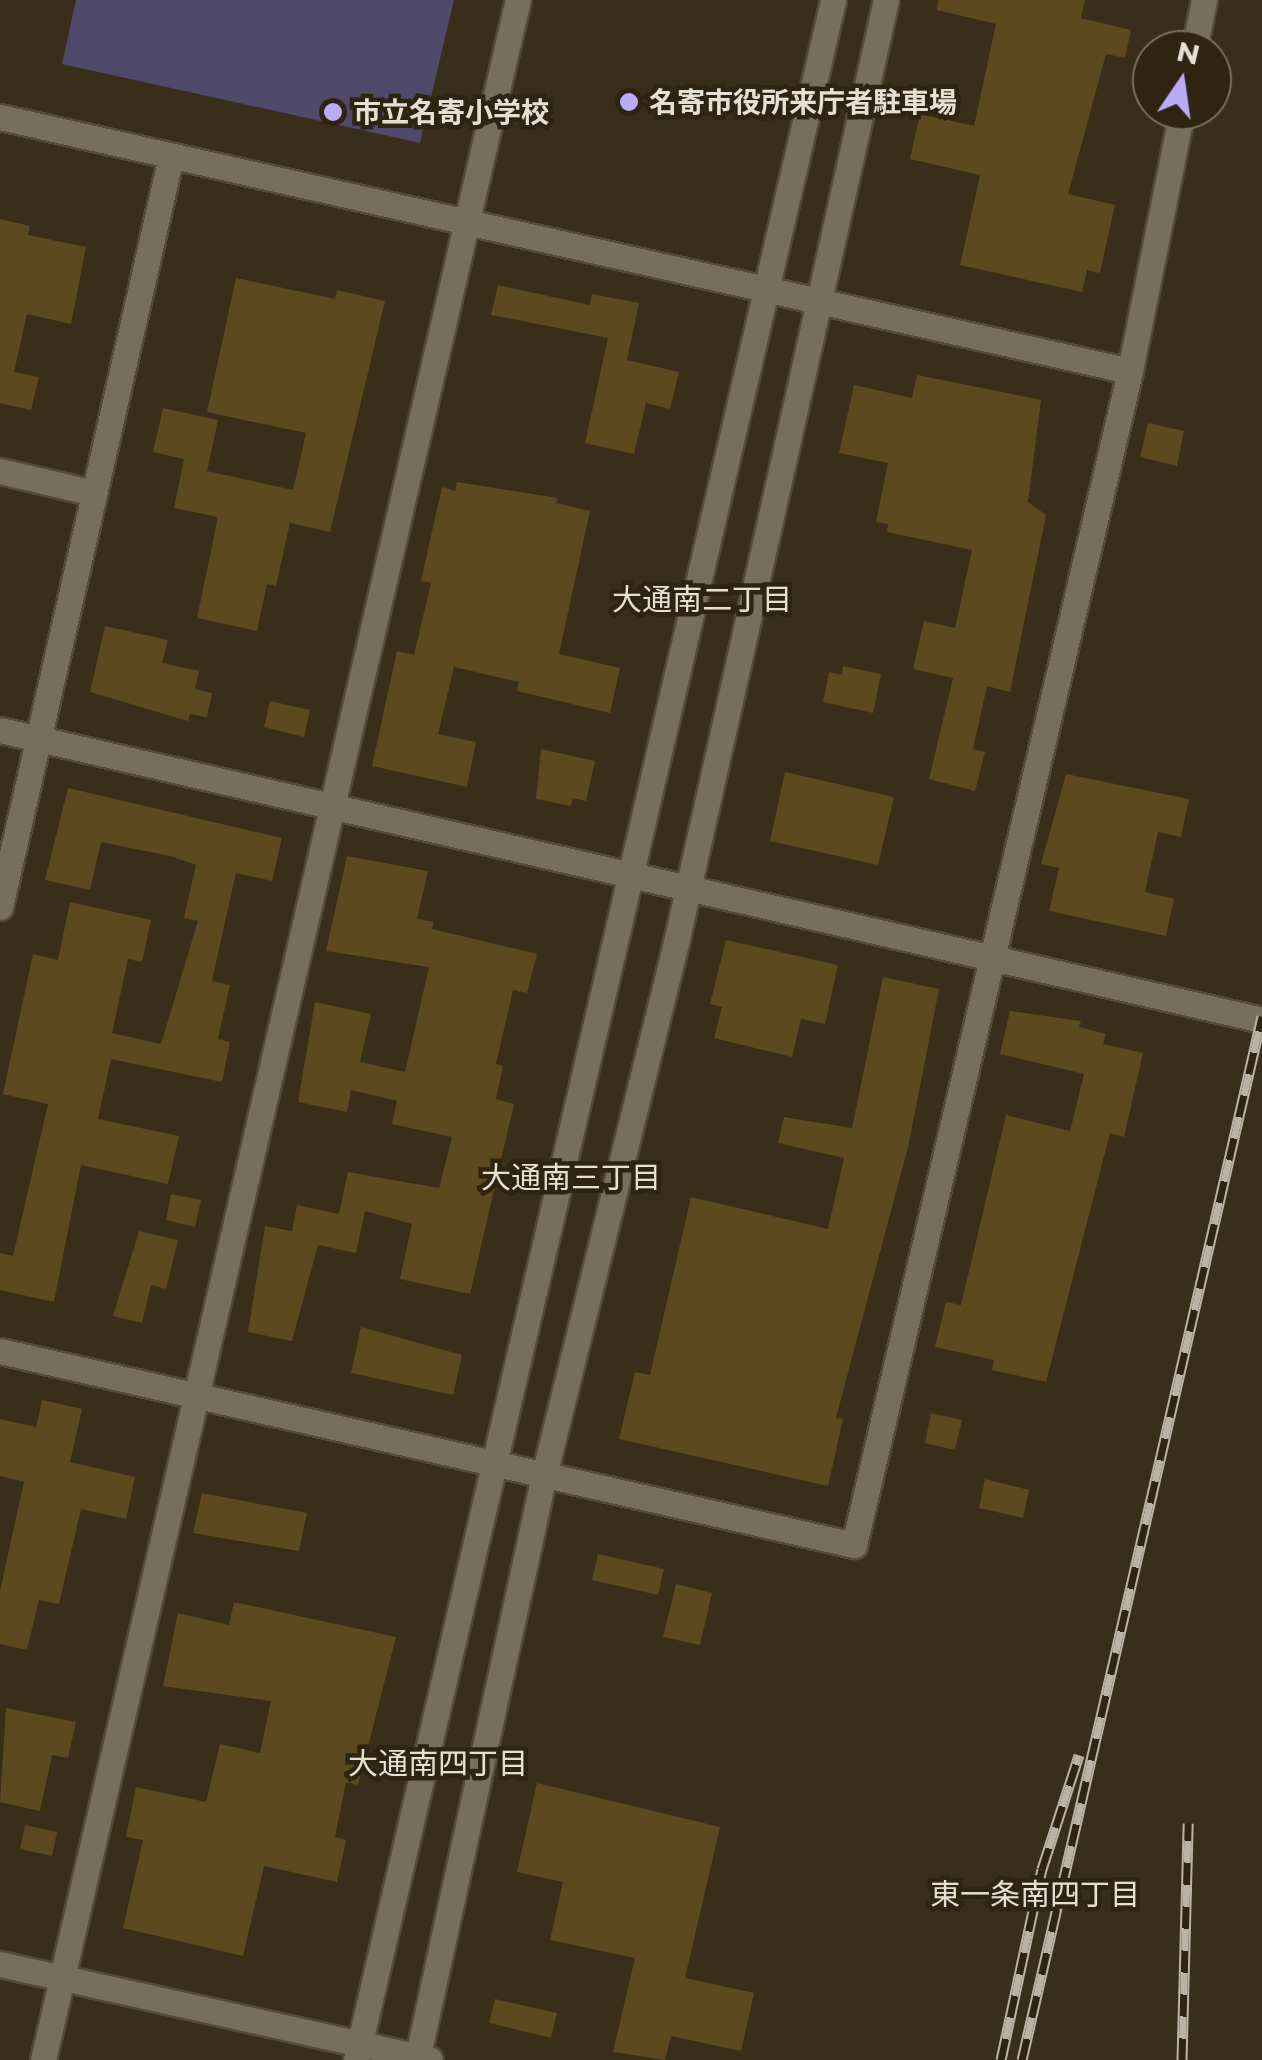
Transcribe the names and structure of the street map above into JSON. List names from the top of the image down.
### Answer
{
  "districts": [
    "大通南二丁目",
    "大通南三丁目",
    "大通南四丁目",
    "東一条南四丁目"
  ],
  "places": ["名寄市役所来庁者駐車場", "市立名寄小学校"],
  "north": "top"
}
